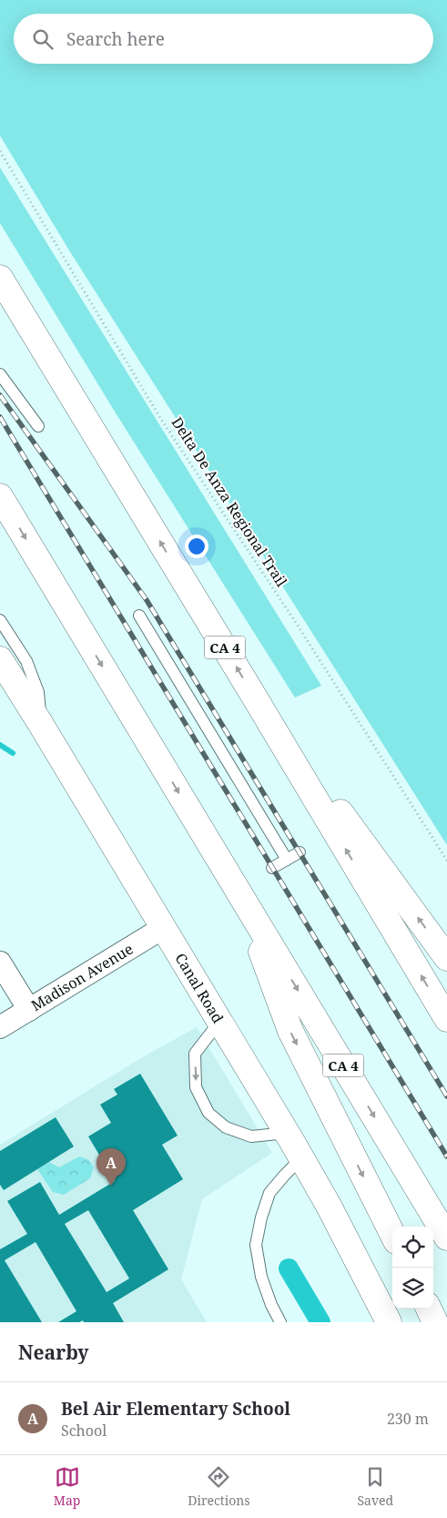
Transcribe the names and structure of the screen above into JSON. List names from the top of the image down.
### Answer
{
  "streets": {
    "main road": ["CA 4", "Canal Road"],
    "street": ["Madison Avenue"],
    "path": ["Delta De Anza Regional Trail"]
  },
  "crossings": [
    ["Madison Avenue", "Canal Road"]
  ],
  "page": {
    "search": "Search here",
    "pins": "A",
    "heading": "Nearby",
    "list": [
      {
        "mark": "A",
        "name": "Bel Air Elementary School",
        "note": "School",
        "value": "230 m"
      }
    ],
    "nav": ["Map", "Directions", "Saved"]
  }
}
